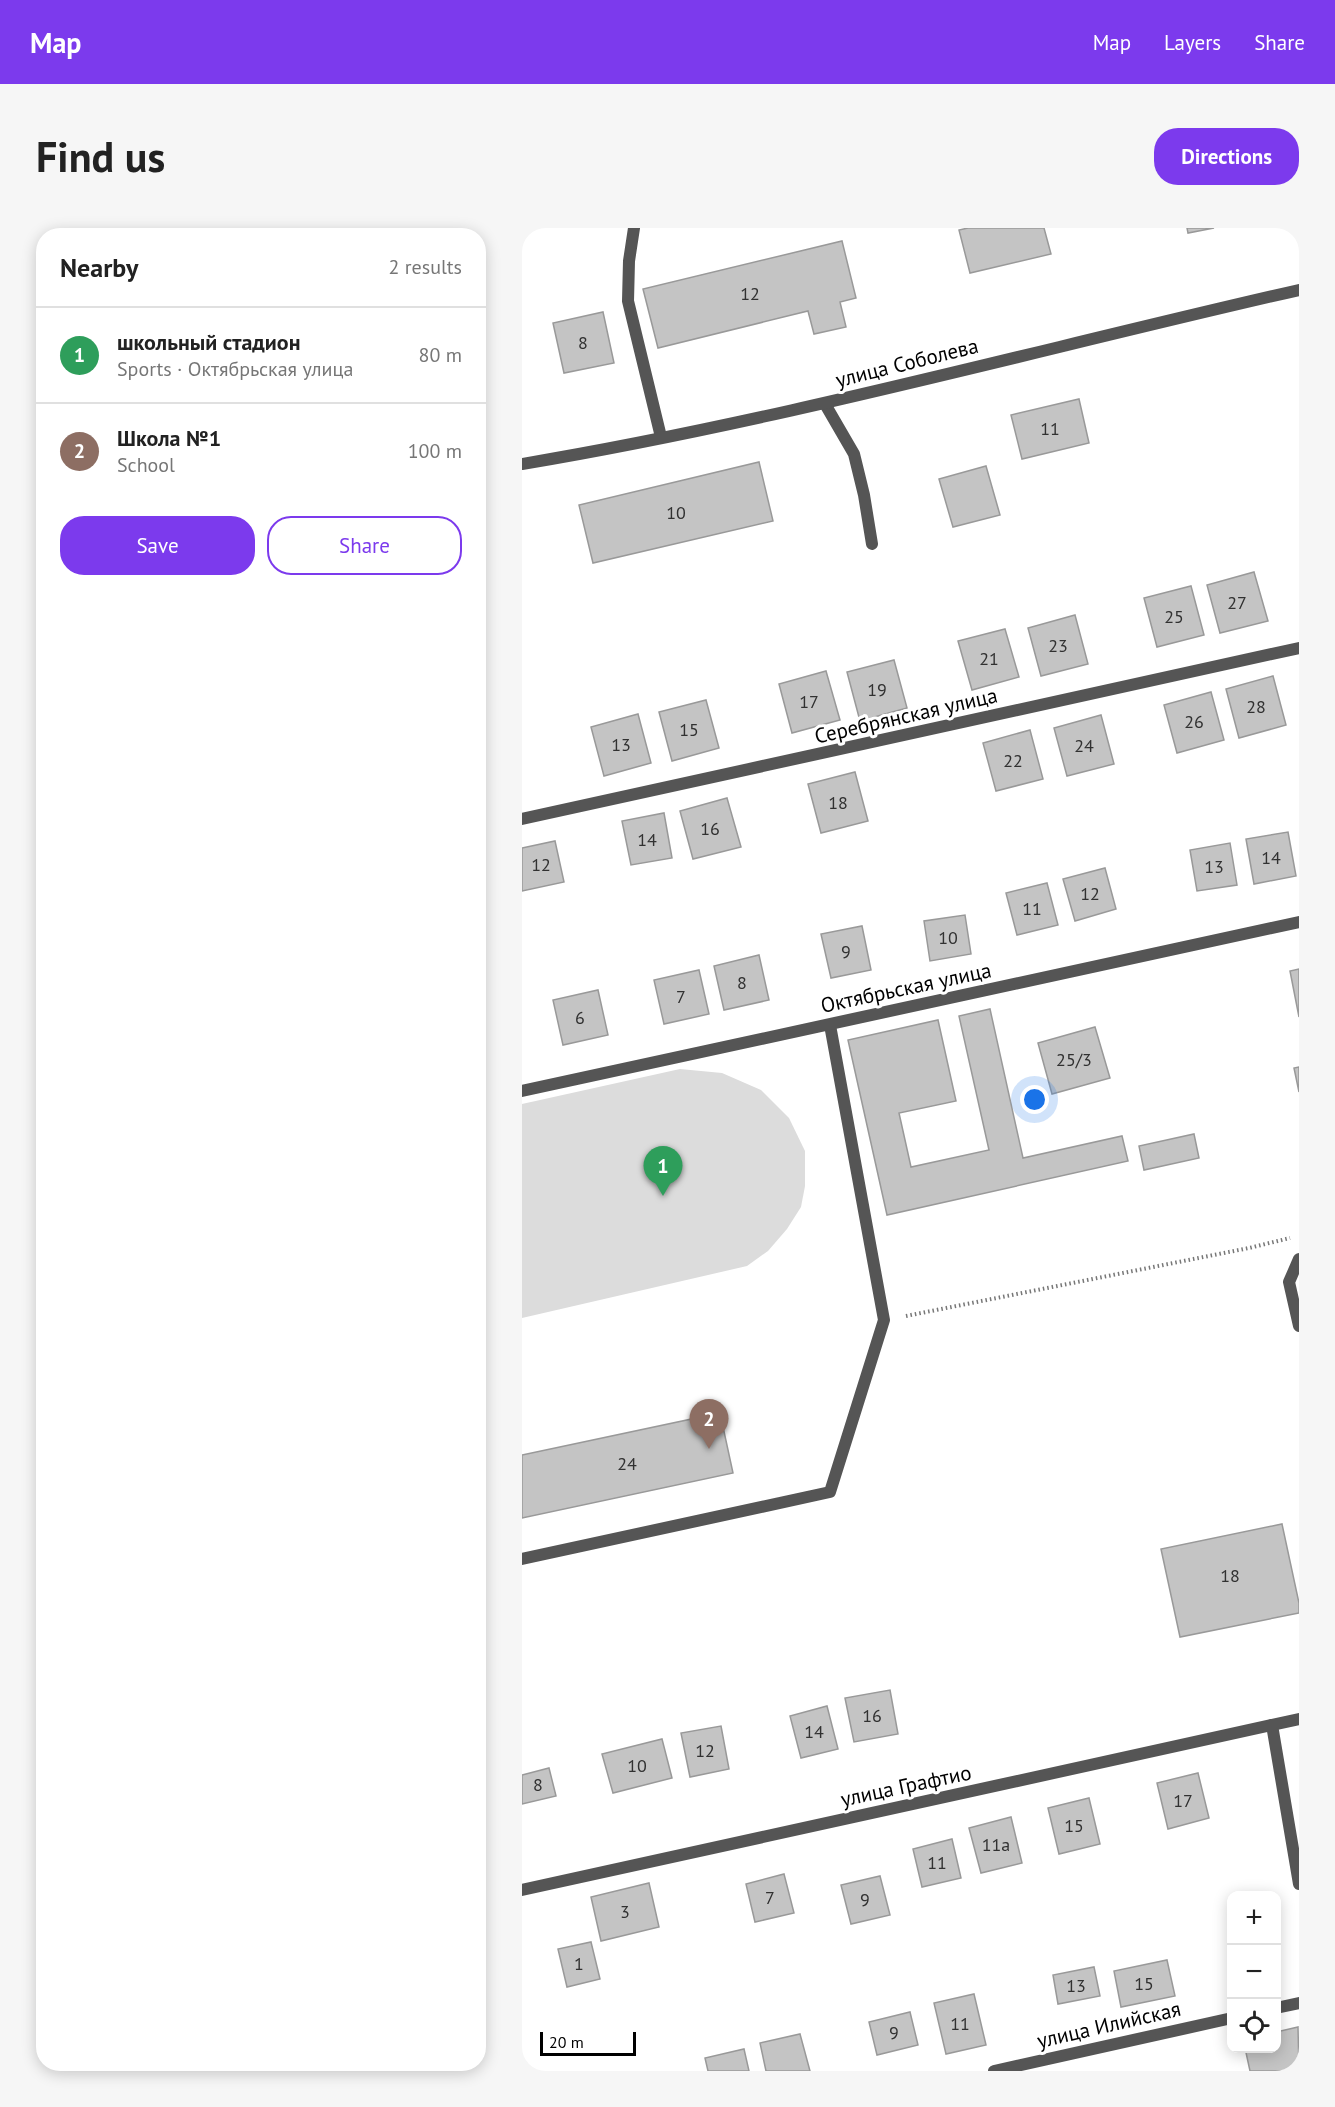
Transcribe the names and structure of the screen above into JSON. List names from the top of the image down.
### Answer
{
  "streets": {
    "street": [
      "улица Соболева",
      "Серебрянская улица",
      "Октябрьская улица",
      "улица Графтио",
      "улица Илийская"
    ]
  },
  "house_numbers": [
    "12",
    "8",
    "11",
    "10",
    "27",
    "25",
    "23",
    "21",
    "19",
    "17",
    "28",
    "26",
    "15",
    "13",
    "24",
    "22",
    "18",
    "16",
    "14",
    "14",
    "12",
    "13",
    "12",
    "11",
    "10",
    "9",
    "8",
    "7",
    "6",
    "25/3",
    "24",
    "18",
    "16",
    "14",
    "12",
    "10",
    "8",
    "17",
    "15",
    "11а",
    "11",
    "7",
    "9",
    "3",
    "1",
    "15",
    "13",
    "11",
    "9"
  ],
  "scale_bar": "20 m",
  "page": {
    "header": "Map",
    "nav": ["Map", "Layers", "Share"],
    "buttons": [
      "Directions",
      ["Save", "Share"]
    ],
    "title": "Find us",
    "heading": ["Nearby", "2 results"],
    "list": [
      {
        "mark": "1",
        "name": "школьный стадион",
        "note": "Sports · Октябрьская улица",
        "value": "80 m"
      },
      {
        "mark": "2",
        "name": "Школа №1",
        "note": "School",
        "value": "100 m"
      }
    ],
    "pins": ["1", "2"],
    "map_buttons": ["+", "−"],
    "scale": "20 m"
  }
}
